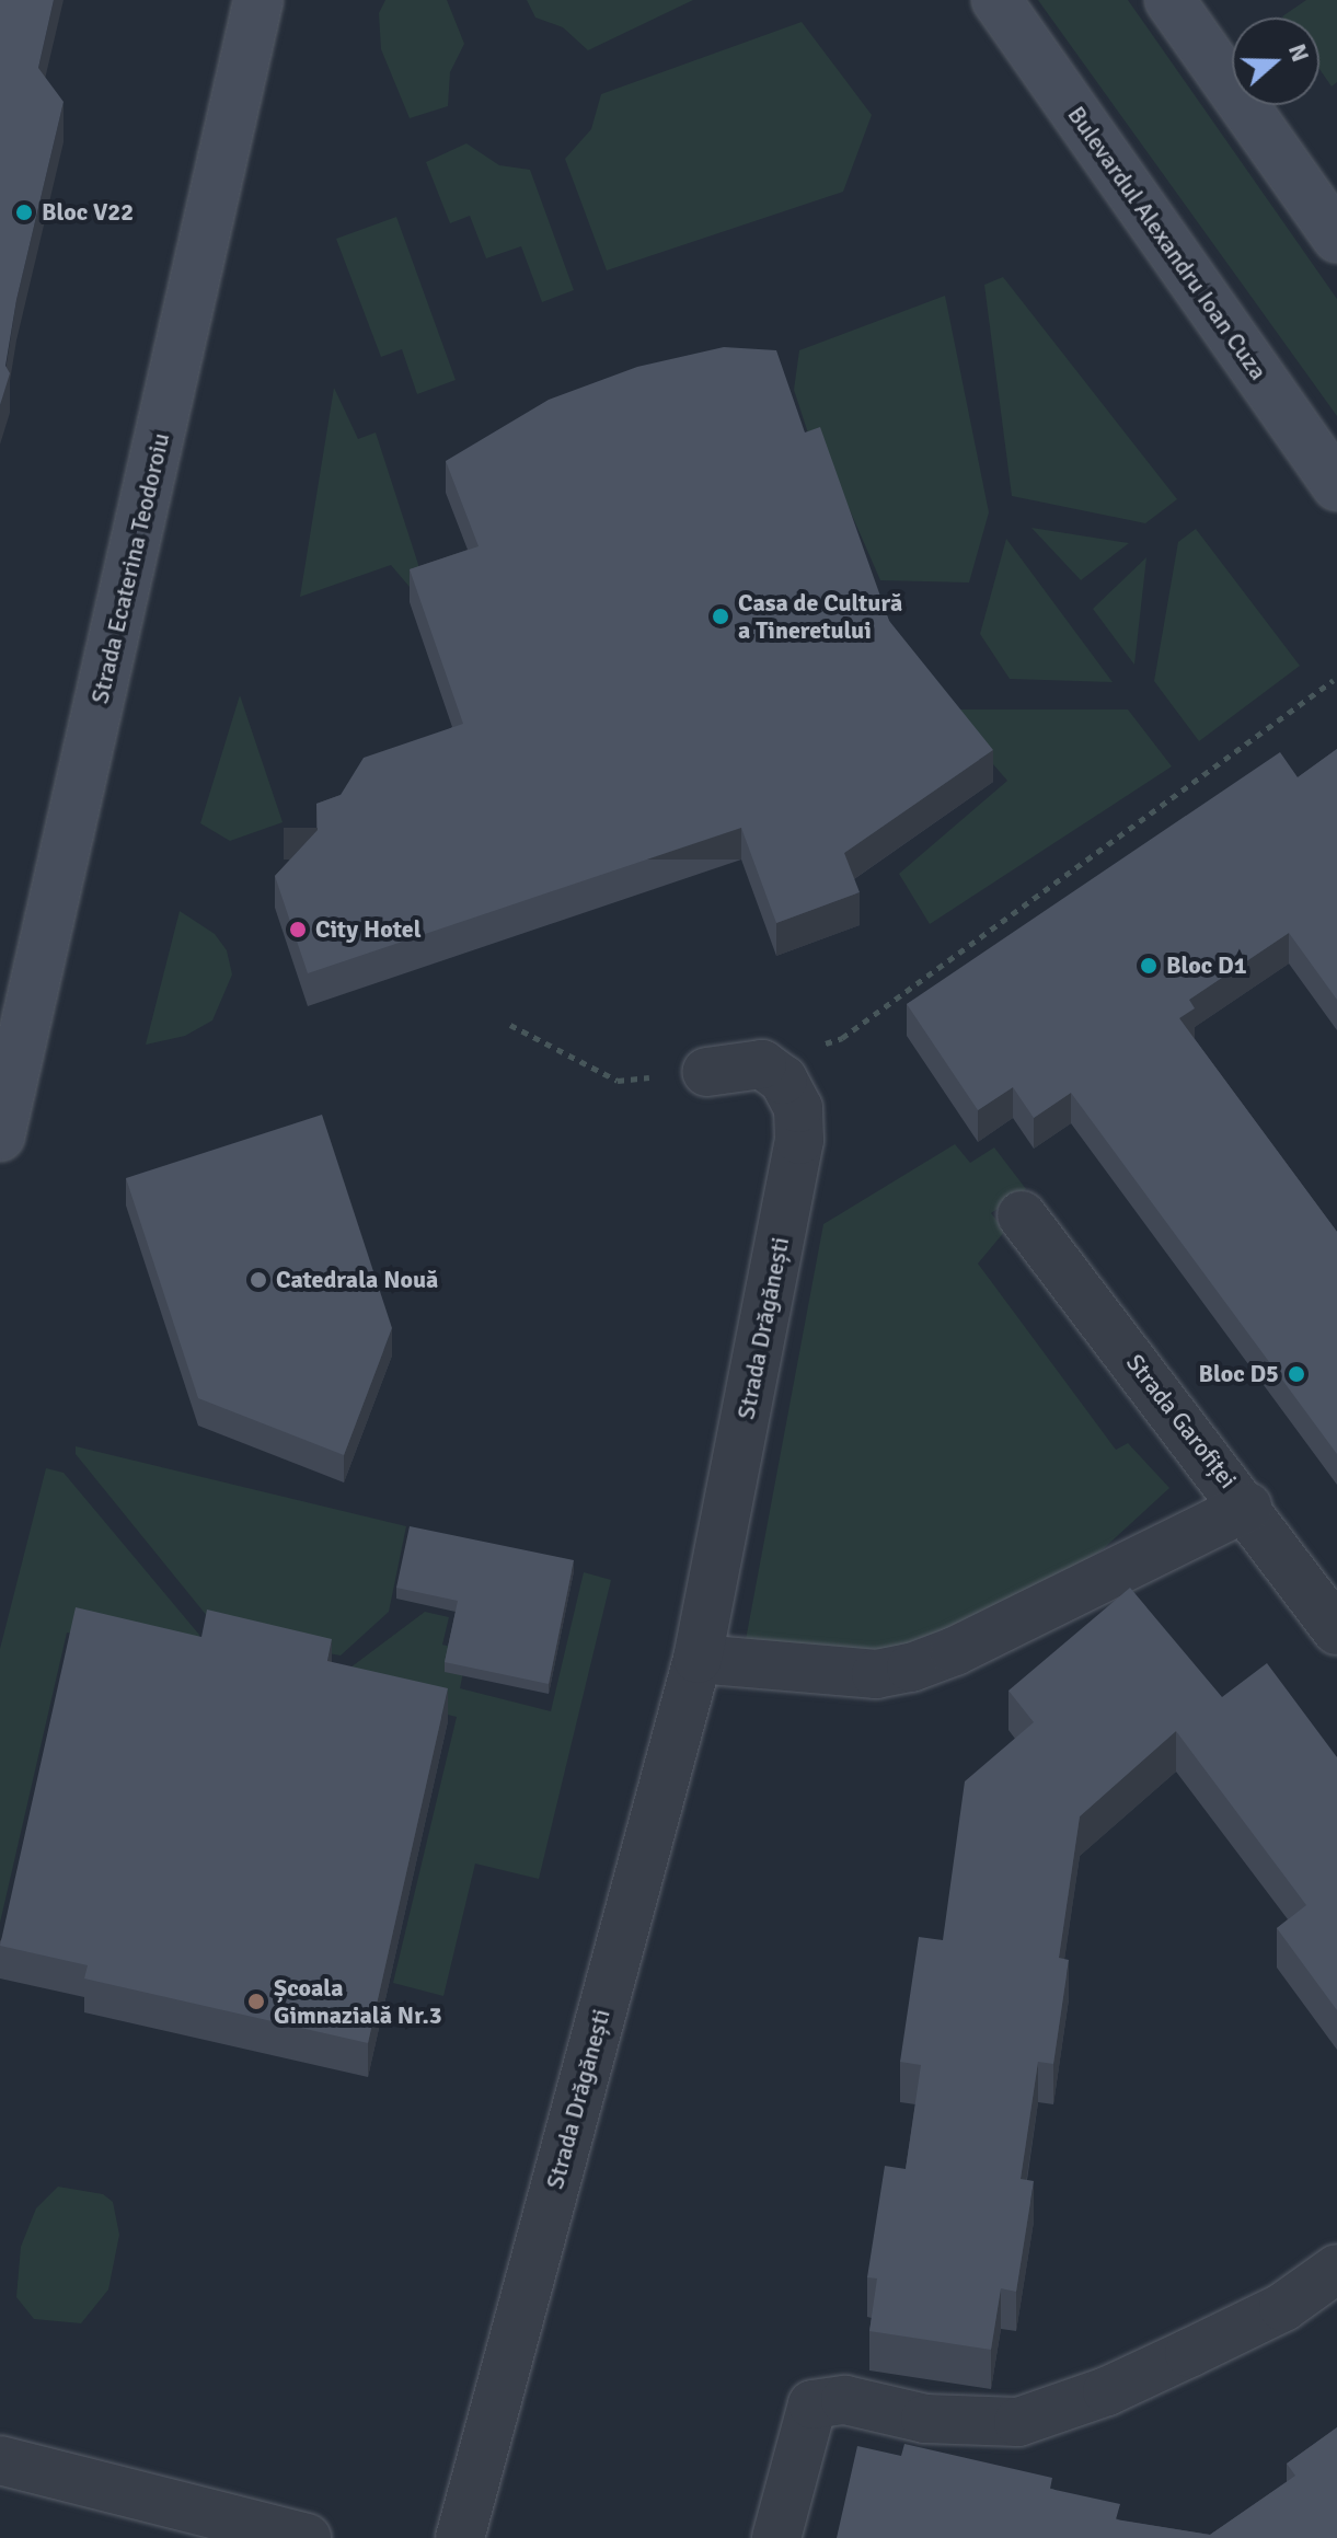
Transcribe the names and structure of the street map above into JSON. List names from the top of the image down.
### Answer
{
  "streets": {
    "main road": ["Bulevardul Alexandru Ioan Cuza", "Strada Ecaterina Teodoroiu"],
    "street": ["Strada Drăgănești", "Strada Garofiței"]
  },
  "places": [
    "Bloc V22",
    "Casa de Cultură a Tineretului",
    "City Hotel",
    "Bloc D1",
    "Catedrala Nouă",
    "Bloc D5",
    "Școala Gimnazială Nr.3"
  ],
  "north": "right"
}
